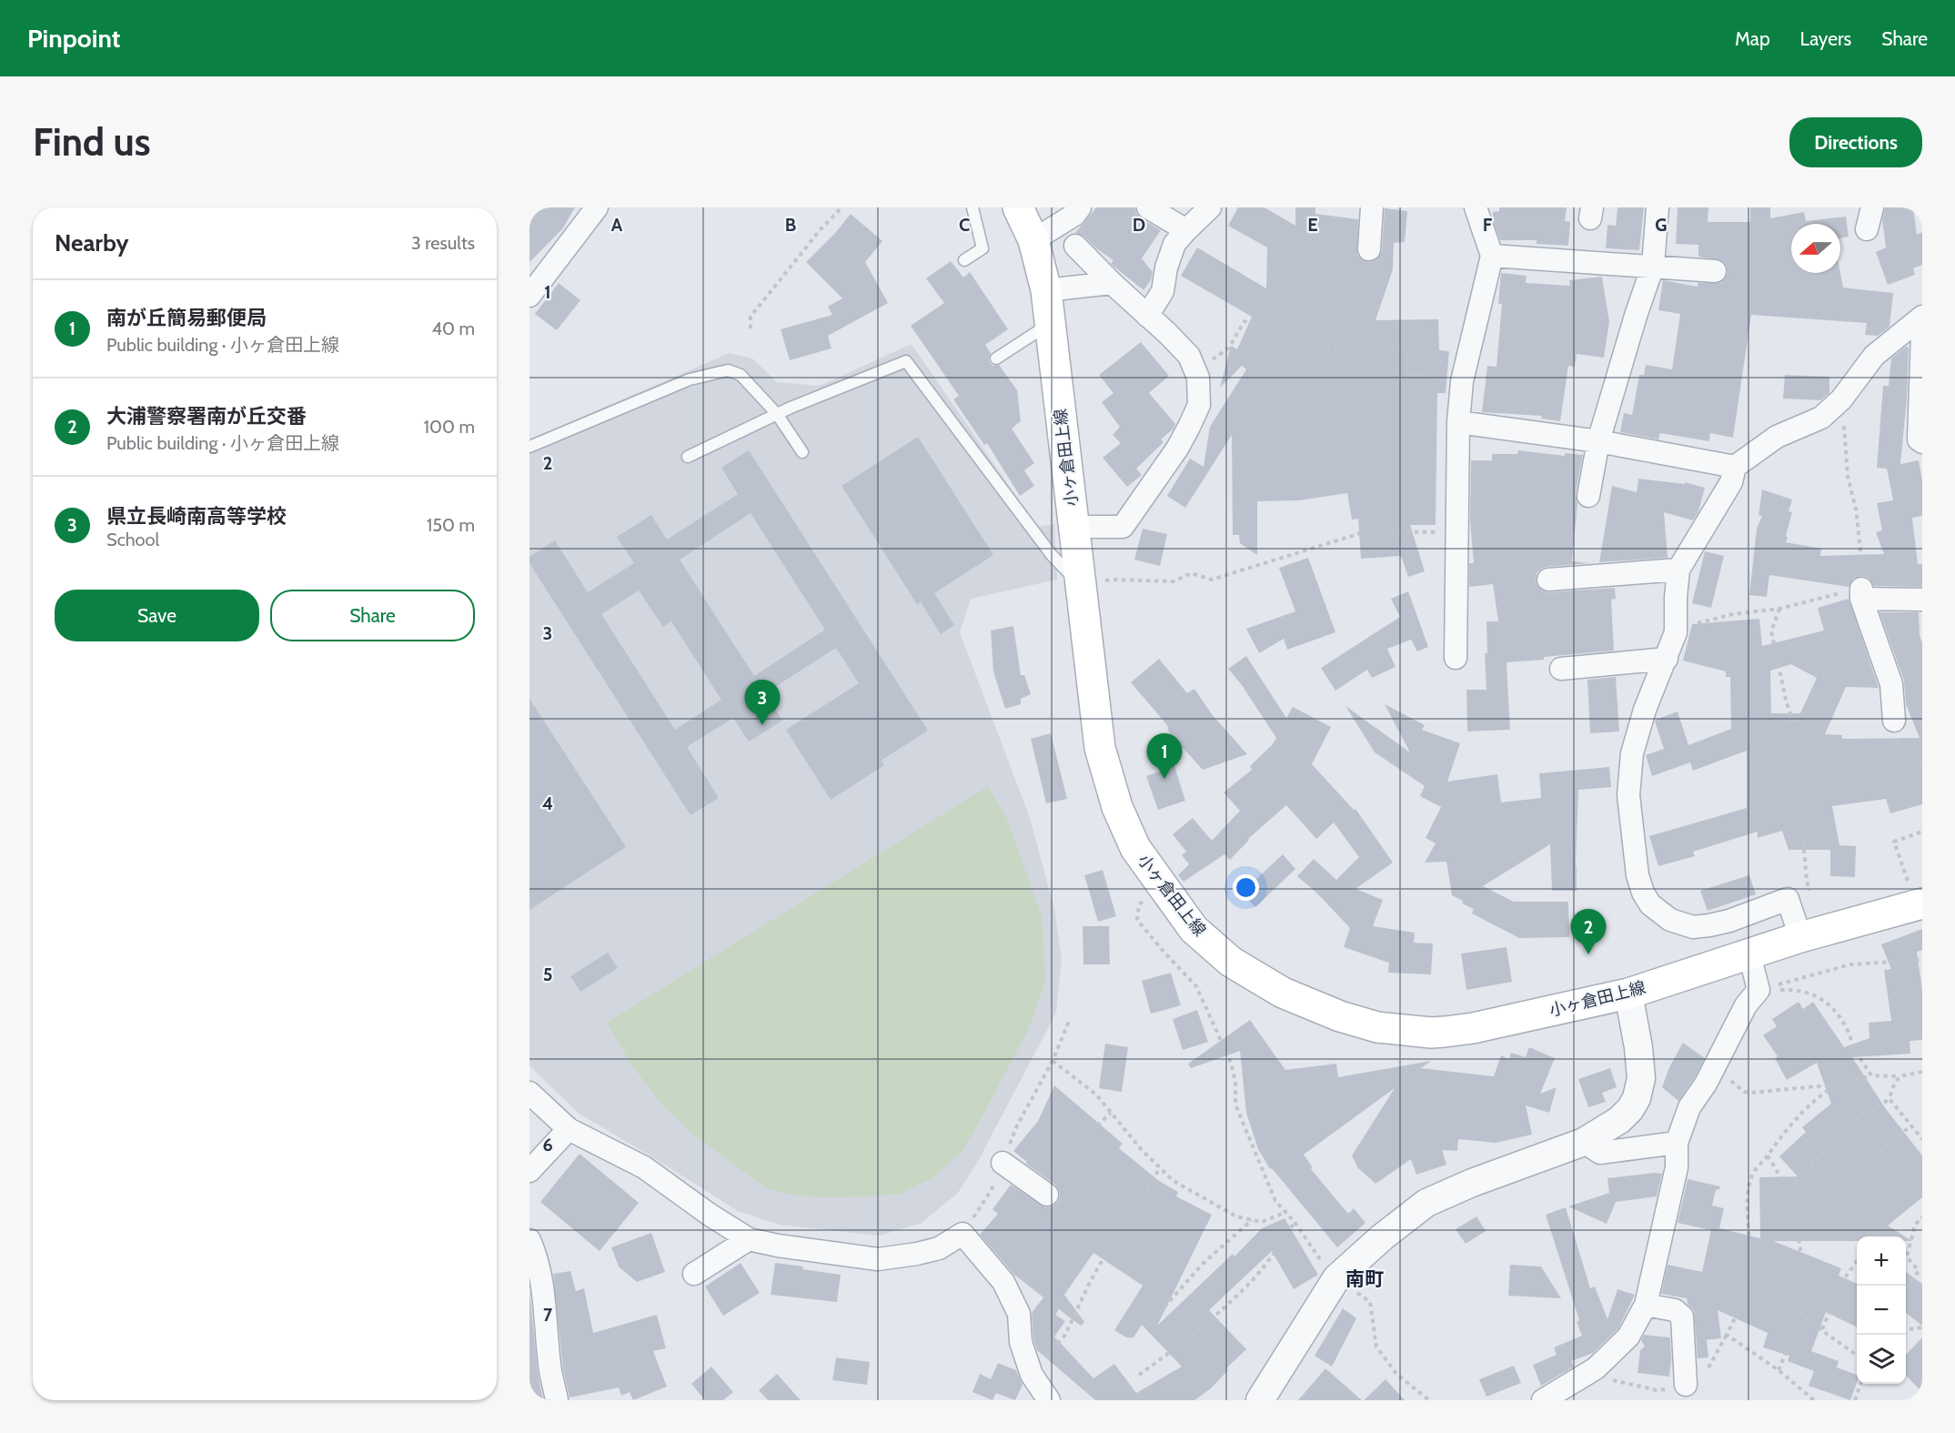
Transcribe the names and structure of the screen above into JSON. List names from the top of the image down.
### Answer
{
  "streets": {
    "main road": ["小ヶ倉田上線"]
  },
  "districts": ["南町"],
  "north": "left",
  "page": {
    "header": "Pinpoint",
    "nav": ["Map", "Layers", "Share"],
    "buttons": [
      "Directions",
      ["Save", "Share"]
    ],
    "title": "Find us",
    "heading": ["Nearby", "3 results"],
    "list": [
      {
        "mark": "1",
        "name": "南が丘簡易郵便局",
        "note": "Public building · 小ヶ倉田上線",
        "value": "40 m"
      },
      {
        "mark": "2",
        "name": "大浦警察署南が丘交番",
        "note": "Public building · 小ヶ倉田上線",
        "value": "100 m"
      },
      {
        "mark": "3",
        "name": "県立長崎南高等学校",
        "note": "School",
        "value": "150 m"
      }
    ],
    "pins": ["3", "1", "2"],
    "map_buttons": ["+", "−"]
  },
  "grid": {
    "columns": [
      "A",
      "B",
      "C",
      "D",
      "E",
      "F",
      "G"
    ],
    "rows": [
      "1",
      "2",
      "3",
      "4",
      "5",
      "6",
      "7"
    ]
  }
}
